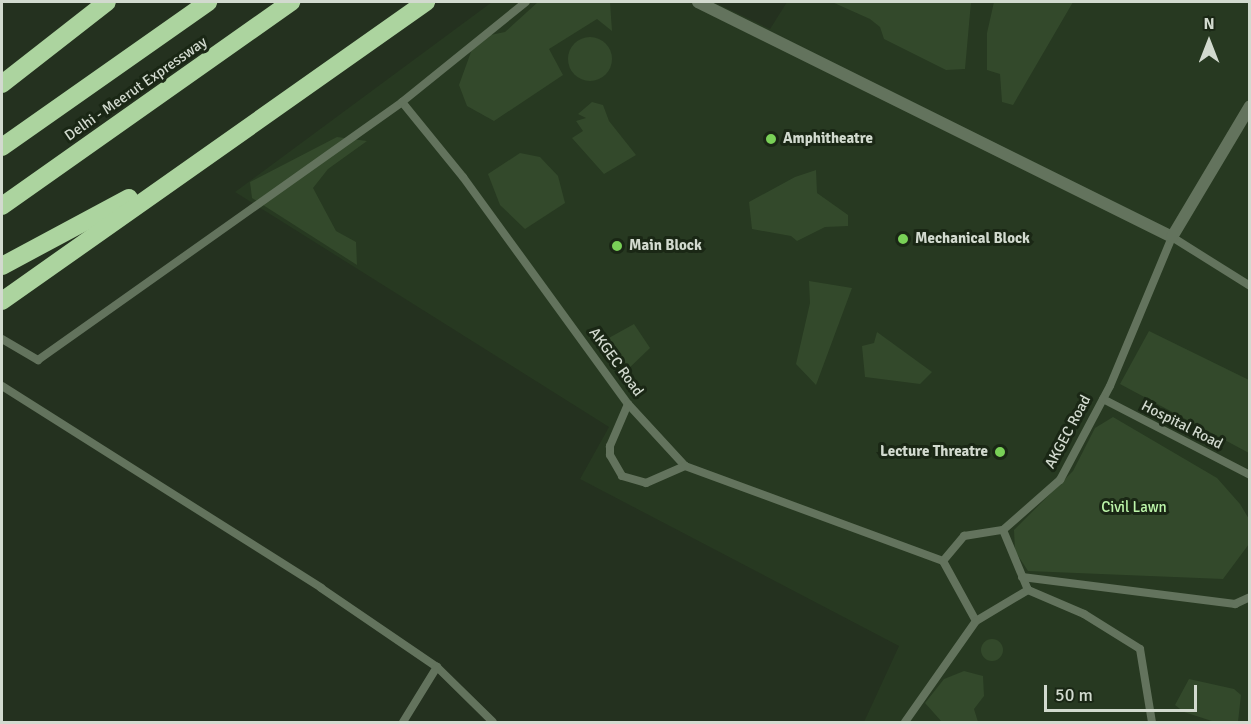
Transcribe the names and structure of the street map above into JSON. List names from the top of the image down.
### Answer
{
  "streets": {
    "highway": ["Delhi - Meerut Expressway"],
    "lane": ["AKGEC Road", "Hospital Road"]
  },
  "crossings": [
    ["AKGEC Road", "Hospital Road"]
  ],
  "parks": ["Civil Lawn"],
  "places": [
    "Amphitheatre",
    "Mechanical Block",
    "Main Block",
    "Lecture Threatre"
  ],
  "scale_bar": "50 m",
  "north": "top"
}
